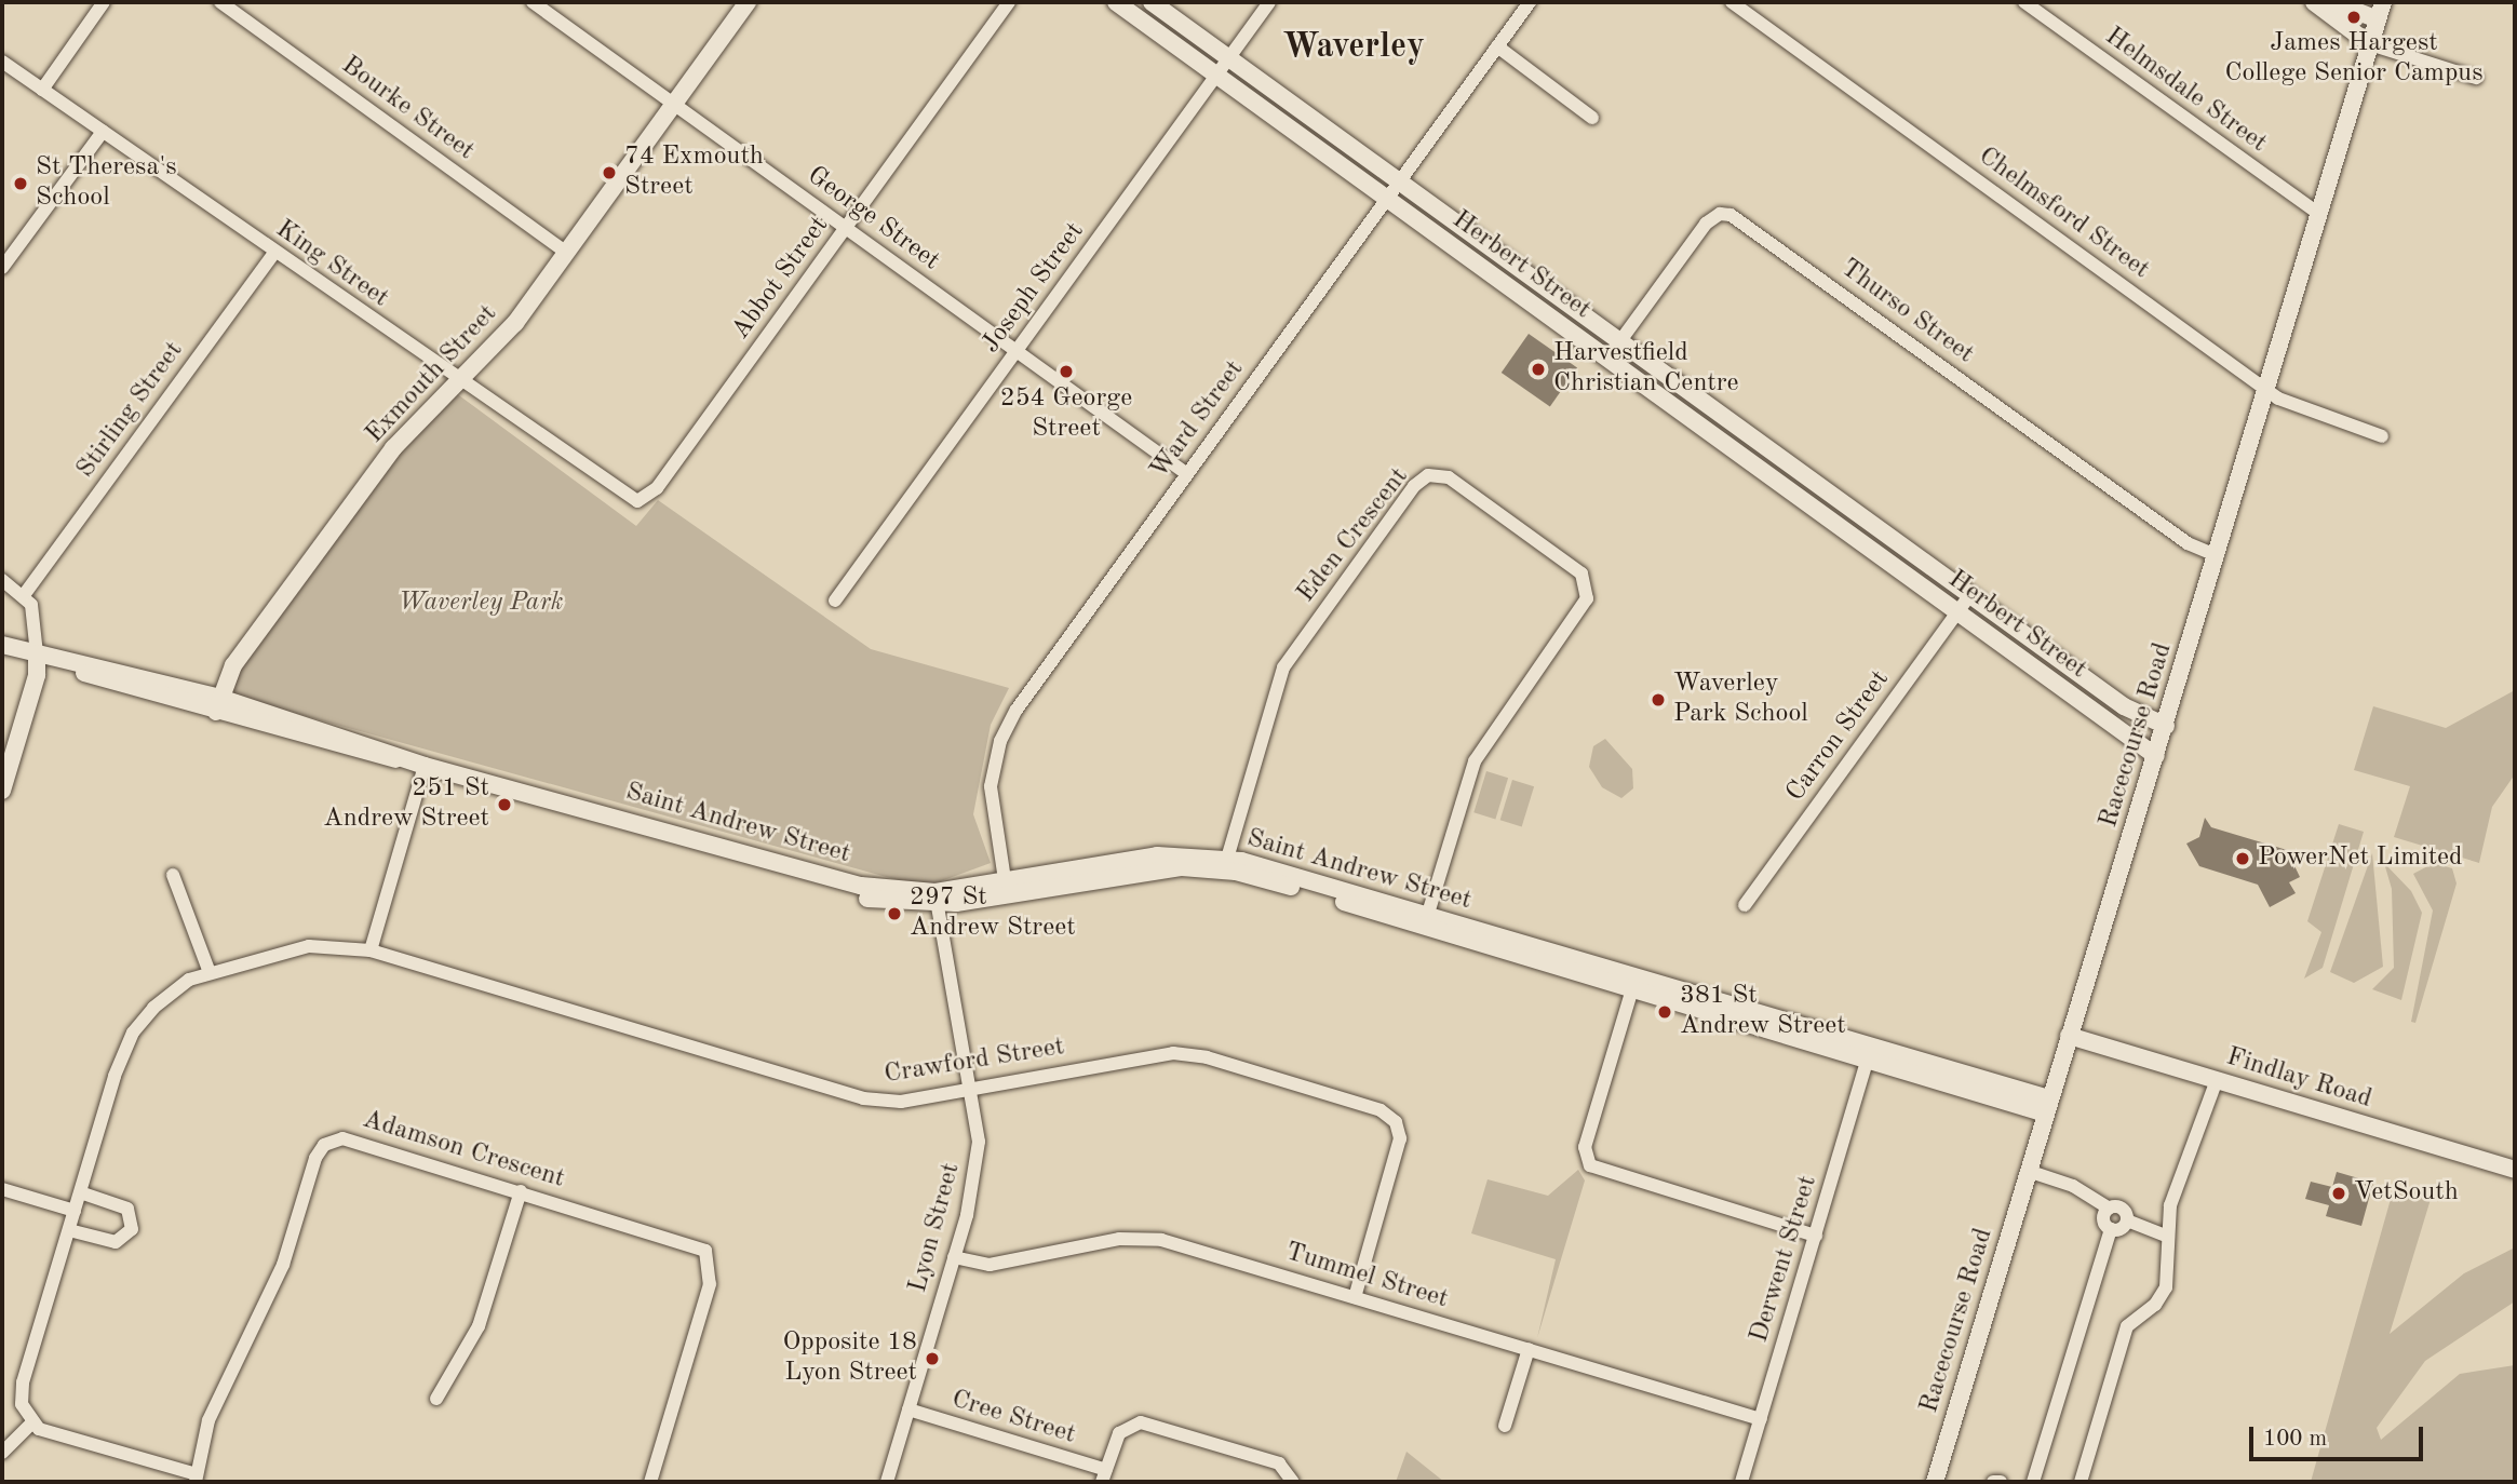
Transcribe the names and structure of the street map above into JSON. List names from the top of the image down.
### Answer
{
  "streets": {
    "street": [
      "Helmsdale Street",
      "Bourke Street",
      "Chelmsford Street",
      "George Street",
      "King Street",
      "Herbert Street",
      "Abbot Street",
      "Joseph Street",
      "Thurso Street",
      "Exmouth Street",
      "Stirling Street",
      "Ward Street",
      "Eden Crescent",
      "Racecourse Road",
      "Carron Street",
      "Saint Andrew Street",
      "Crawford Street",
      "Findlay Road",
      "Adamson Crescent",
      "Lyon Street",
      "Derwent Street",
      "Tummel Street",
      "Cree Street"
    ]
  },
  "crossings": [
    ["Helmsdale Street", "Racecourse Road"],
    ["Bourke Street", "Exmouth Street"],
    ["Chelmsford Street", "Racecourse Road"],
    ["George Street", "Abbot Street"],
    ["George Street", "Joseph Street"],
    ["George Street", "Exmouth Street"],
    ["George Street", "Ward Street"],
    ["King Street", "Abbot Street"],
    ["King Street", "Exmouth Street"],
    ["King Street", "Stirling Street"],
    ["Herbert Street", "Joseph Street"],
    ["Herbert Street", "Thurso Street"],
    ["Herbert Street", "Ward Street"],
    ["Herbert Street", "Racecourse Road"],
    ["Herbert Street", "Carron Street"],
    ["Thurso Street", "Racecourse Road"],
    ["Exmouth Street", "Saint Andrew Street"],
    ["Ward Street", "Saint Andrew Street"],
    ["Eden Crescent", "Saint Andrew Street"],
    ["Racecourse Road", "Saint Andrew Street"],
    ["Racecourse Road", "Findlay Road"],
    ["Saint Andrew Street", "Lyon Street"],
    ["Saint Andrew Street", "Derwent Street"],
    ["Crawford Street", "Lyon Street"],
    ["Crawford Street", "Tummel Street"],
    ["Lyon Street", "Tummel Street"],
    ["Lyon Street", "Cree Street"],
    ["Derwent Street", "Tummel Street"]
  ],
  "districts": ["Waverley"],
  "parks": ["Waverley Park"],
  "places": [
    "James Hargest College Senior Campus",
    "74 Exmouth Street",
    "St Theresa's School",
    "Harvestfield Christian Centre",
    "254 George Street",
    "Waverley Park School",
    "251 St Andrew Street",
    "PowerNet Limited",
    "297 St Andrew Street",
    "381 St Andrew Street",
    "VetSouth",
    "Opposite 18 Lyon Street"
  ],
  "scale_bar": "100 m"
}
